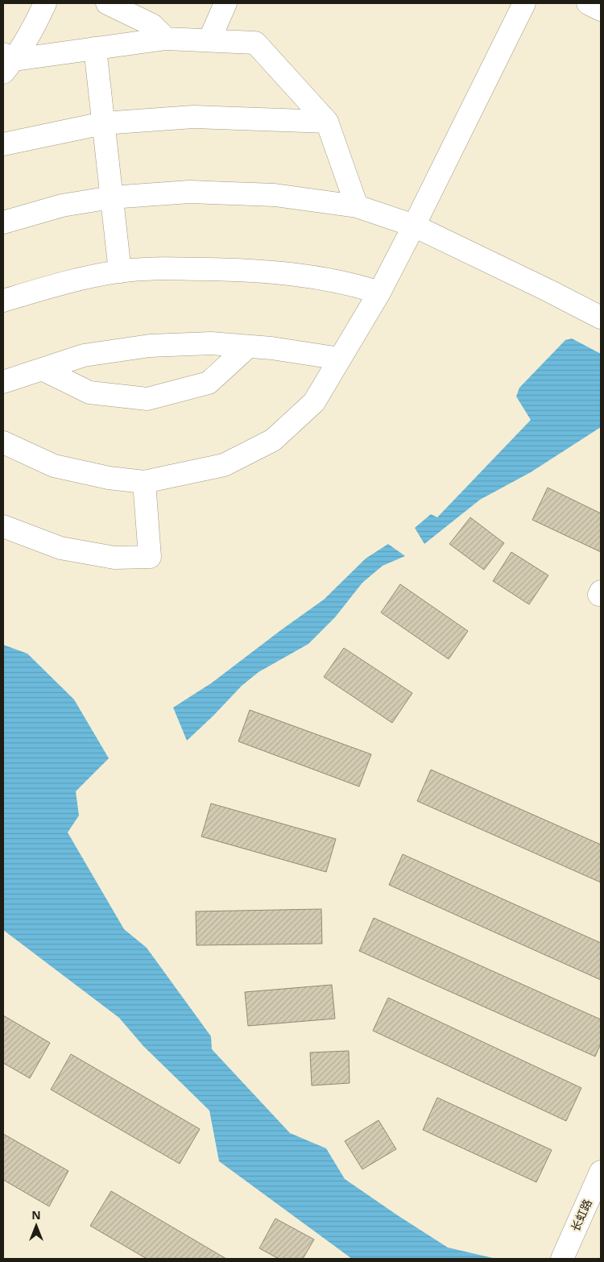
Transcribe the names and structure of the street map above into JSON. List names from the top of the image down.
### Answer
{
  "streets": {
    "street": ["长虹路"]
  },
  "north": "top"
}
